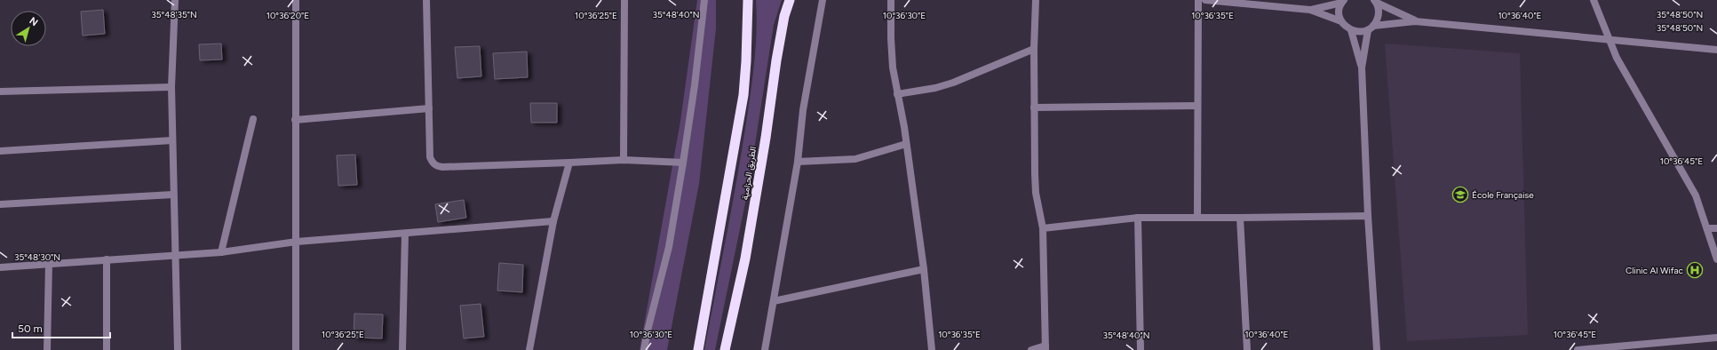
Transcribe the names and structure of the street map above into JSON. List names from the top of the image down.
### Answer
{
  "streets": {
    "highway": ["الطريق الحزامية"]
  },
  "places": {
    "school or university": ["École Française"],
    "hospital": ["Clinic Al Wifac"]
  },
  "scale_bar": "50 m",
  "north": "top right",
  "coordinates": [
    "35°48'50\"N",
    "35°48'35\"N",
    "35°48'40\"N",
    "10°36'20\"E",
    "10°36'25\"E",
    "10°36'30\"E",
    "10°36'35\"E",
    "10°36'40\"E",
    "10°36'45\"E",
    "35°48'30\"N"
  ]
}
